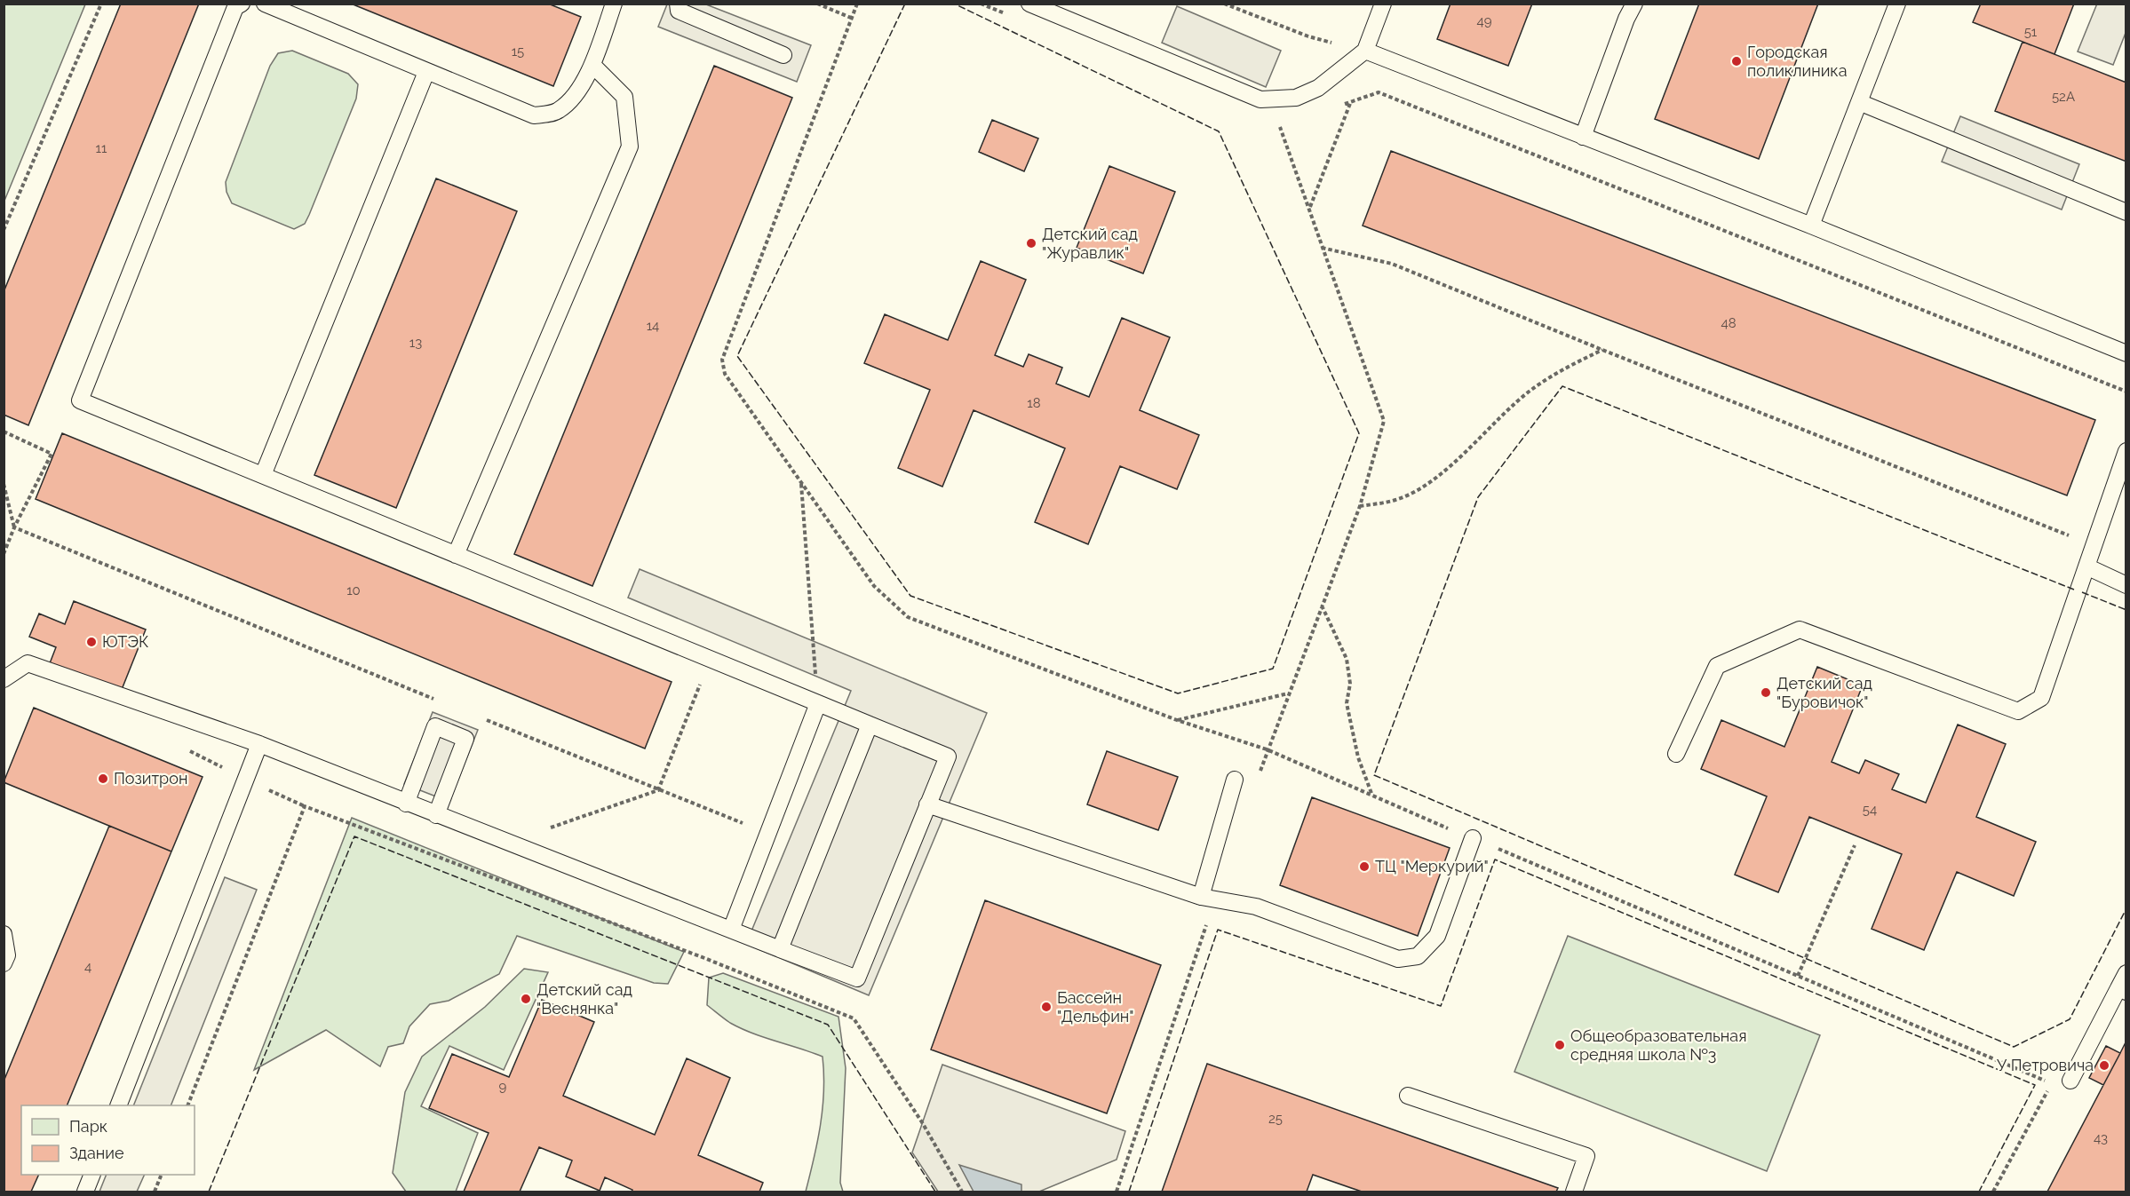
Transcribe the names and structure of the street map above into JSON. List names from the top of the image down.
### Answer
{
  "places": [
    "Городская поликлиника",
    "Детский сад \"Журавлик\"",
    "ЮТЭК",
    "Детский сад \"Буровичок\"",
    "Позитрон",
    "ТЦ \"Меркурий\"",
    "Детский сад \"Веснянка\"",
    "Бассейн \"Дельфин\"",
    "Общеобразовательная средняя школа №3",
    "У Петровича"
  ],
  "house_numbers": [
    "49",
    "51",
    "15",
    "52А",
    "11",
    "48",
    "14",
    "13",
    "18",
    "10",
    "54",
    "4",
    "9",
    "25",
    "43"
  ],
  "legend": ["Парк", "Здание"]
}
